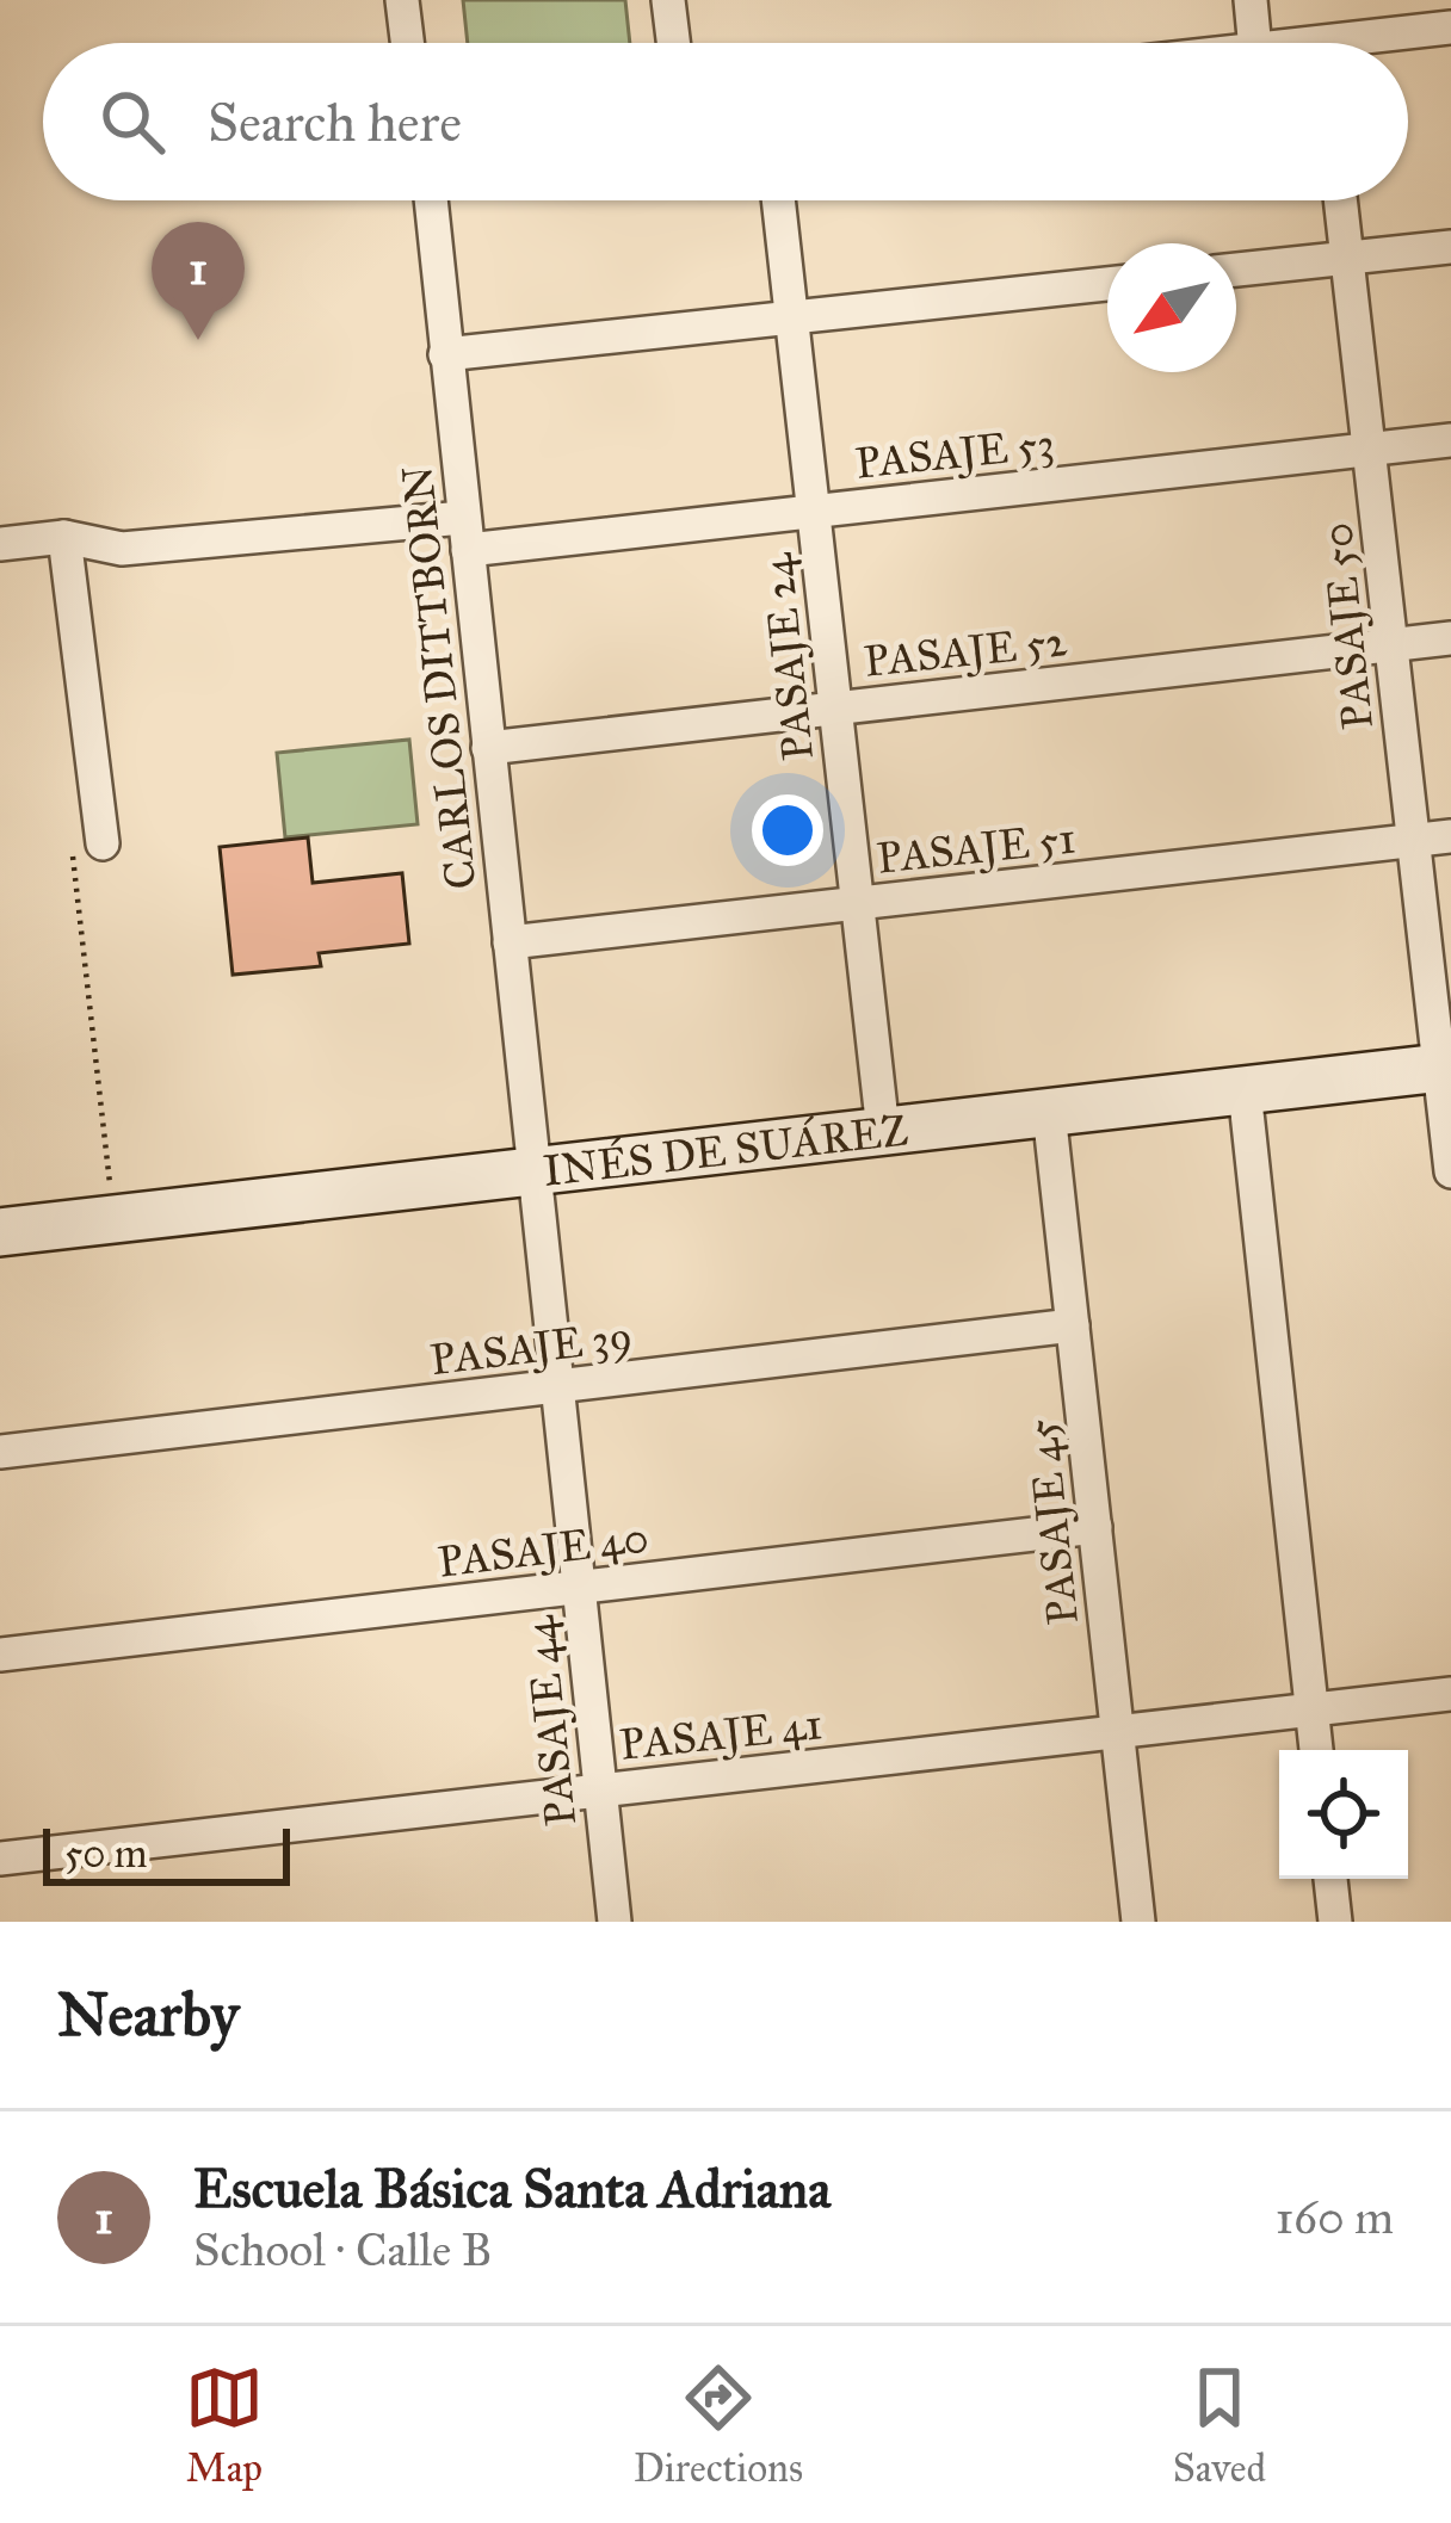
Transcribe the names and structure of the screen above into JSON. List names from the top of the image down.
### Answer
{
  "streets": {
    "street": [
      "PASAJE 53",
      "PASAJE 50",
      "PASAJE 52",
      "PASAJE 24",
      "CARLOS DITTBORN",
      "PASAJE 51",
      "INÉS DE SUÁREZ",
      "PASAJE 39",
      "PASAJE 45",
      "PASAJE 40",
      "PASAJE 44",
      "PASAJE 41"
    ]
  },
  "crossings": [
    ["PASAJE 53", "PASAJE 50"],
    ["PASAJE 53", "PASAJE 24"],
    ["PASAJE 53", "CARLOS DITTBORN"],
    ["PASAJE 50", "PASAJE 52"],
    ["PASAJE 50", "PASAJE 51"],
    ["PASAJE 50", "INÉS DE SUÁREZ"],
    ["PASAJE 52", "PASAJE 24"],
    ["PASAJE 52", "CARLOS DITTBORN"],
    ["PASAJE 24", "PASAJE 51"],
    ["PASAJE 24", "INÉS DE SUÁREZ"],
    ["CARLOS DITTBORN", "PASAJE 51"],
    ["CARLOS DITTBORN", "INÉS DE SUÁREZ"],
    ["CARLOS DITTBORN", "PASAJE 44"],
    ["INÉS DE SUÁREZ", "PASAJE 45"],
    ["INÉS DE SUÁREZ", "PASAJE 44"],
    ["PASAJE 39", "PASAJE 45"],
    ["PASAJE 39", "PASAJE 44"],
    ["PASAJE 45", "PASAJE 40"],
    ["PASAJE 45", "PASAJE 41"],
    ["PASAJE 40", "PASAJE 44"],
    ["PASAJE 44", "PASAJE 41"]
  ],
  "scale_bar": "50 m",
  "north": "bottom left",
  "page": {
    "search": "Search here",
    "pins": "1",
    "scale": "50 m",
    "heading": "Nearby",
    "list": [
      {
        "mark": "1",
        "name": "Escuela Básica Santa Adriana",
        "note": "School · Calle B",
        "value": "160 m"
      }
    ],
    "nav": ["Map", "Directions", "Saved"]
  }
}
